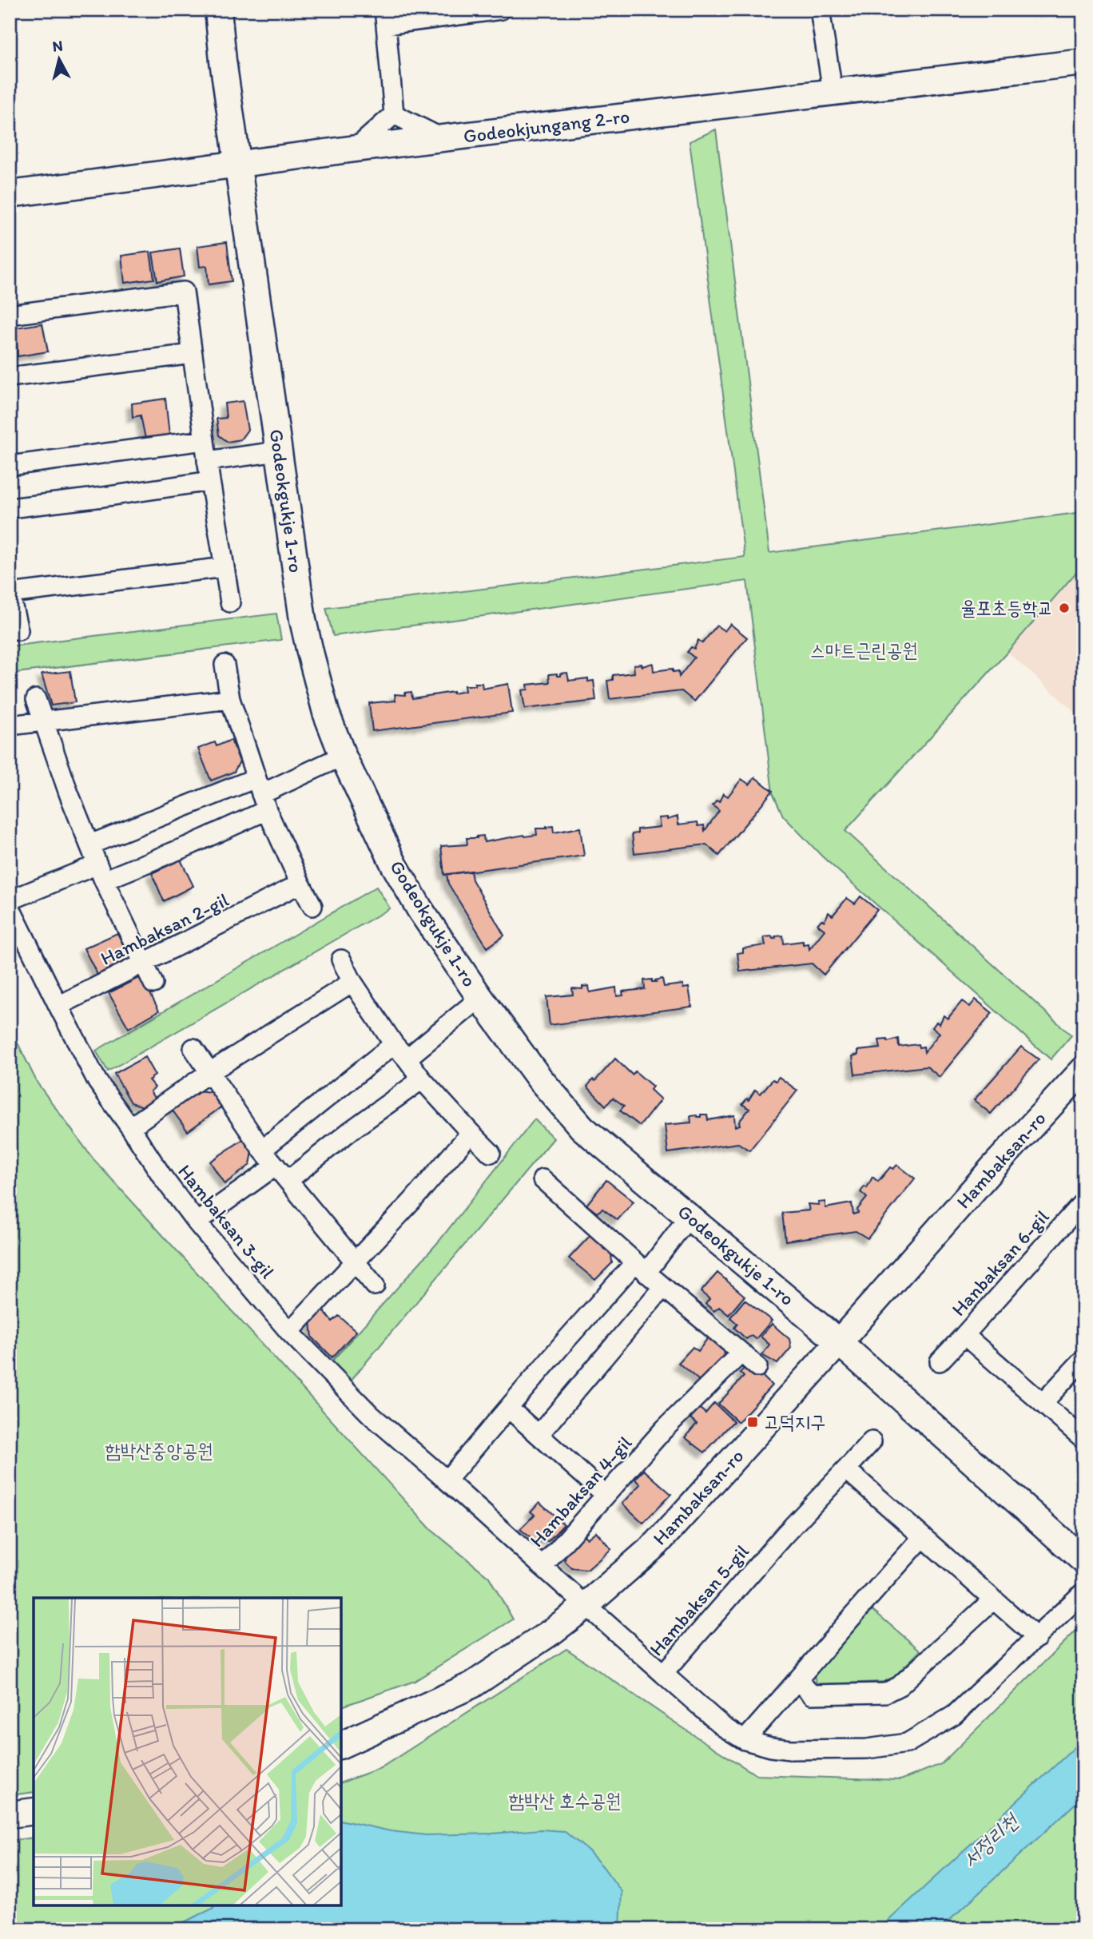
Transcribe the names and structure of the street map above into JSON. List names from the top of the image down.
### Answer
{
  "streets": {
    "street": [
      "Godeokjungang 2-ro",
      "Godeokgukje 1-ro",
      "Hambaksan 2-gil",
      "Hambaksan-ro",
      "Hambaksan 3-gil",
      "Hanbaksan 6-gil",
      "Hambaksan 4-gil",
      "Hambaksan 5-gil"
    ]
  },
  "crossings": [
    ["Godeokjungang 2-ro", "Godeokgukje 1-ro"],
    ["Godeokgukje 1-ro", "Hambaksan-ro"],
    ["Hambaksan 2-gil", "Hambaksan 3-gil"],
    ["Hambaksan 3-gil", "Hambaksan 4-gil"]
  ],
  "water": ["서정리천"],
  "parks": ["스마트근린공원", "함박산중앙공원", "함박산 호수공원"],
  "places": {
    "other": ["율포초등학교"],
    "transit": ["고덕지구"]
  },
  "north": "top"
}
